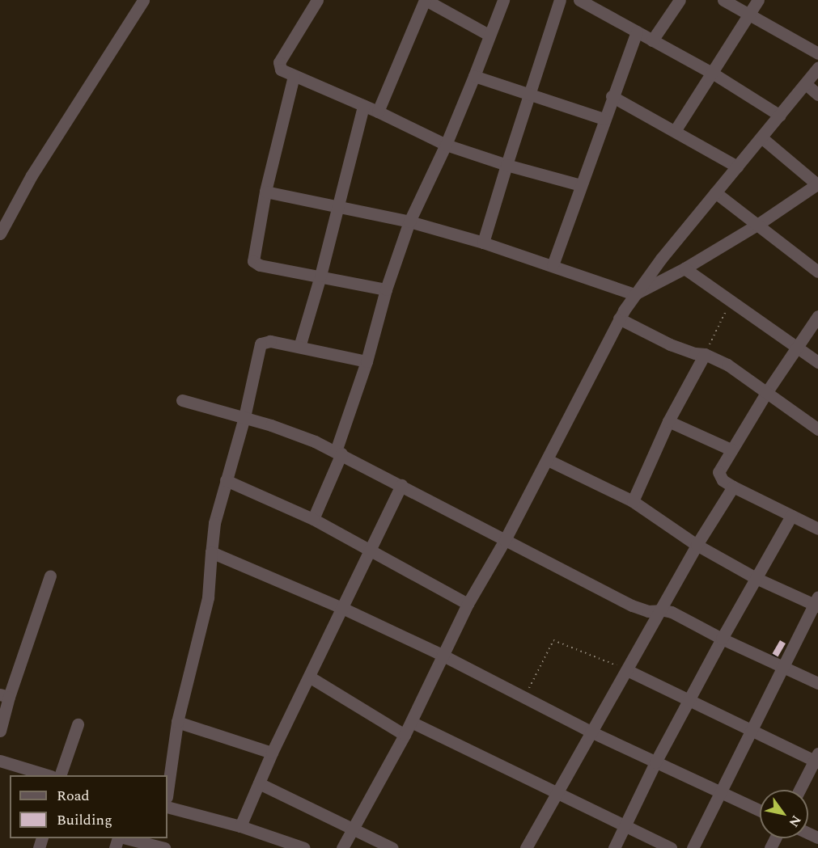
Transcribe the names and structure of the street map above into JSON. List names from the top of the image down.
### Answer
{
  "legend": ["Road", "Building"],
  "north": "bottom right"
}
